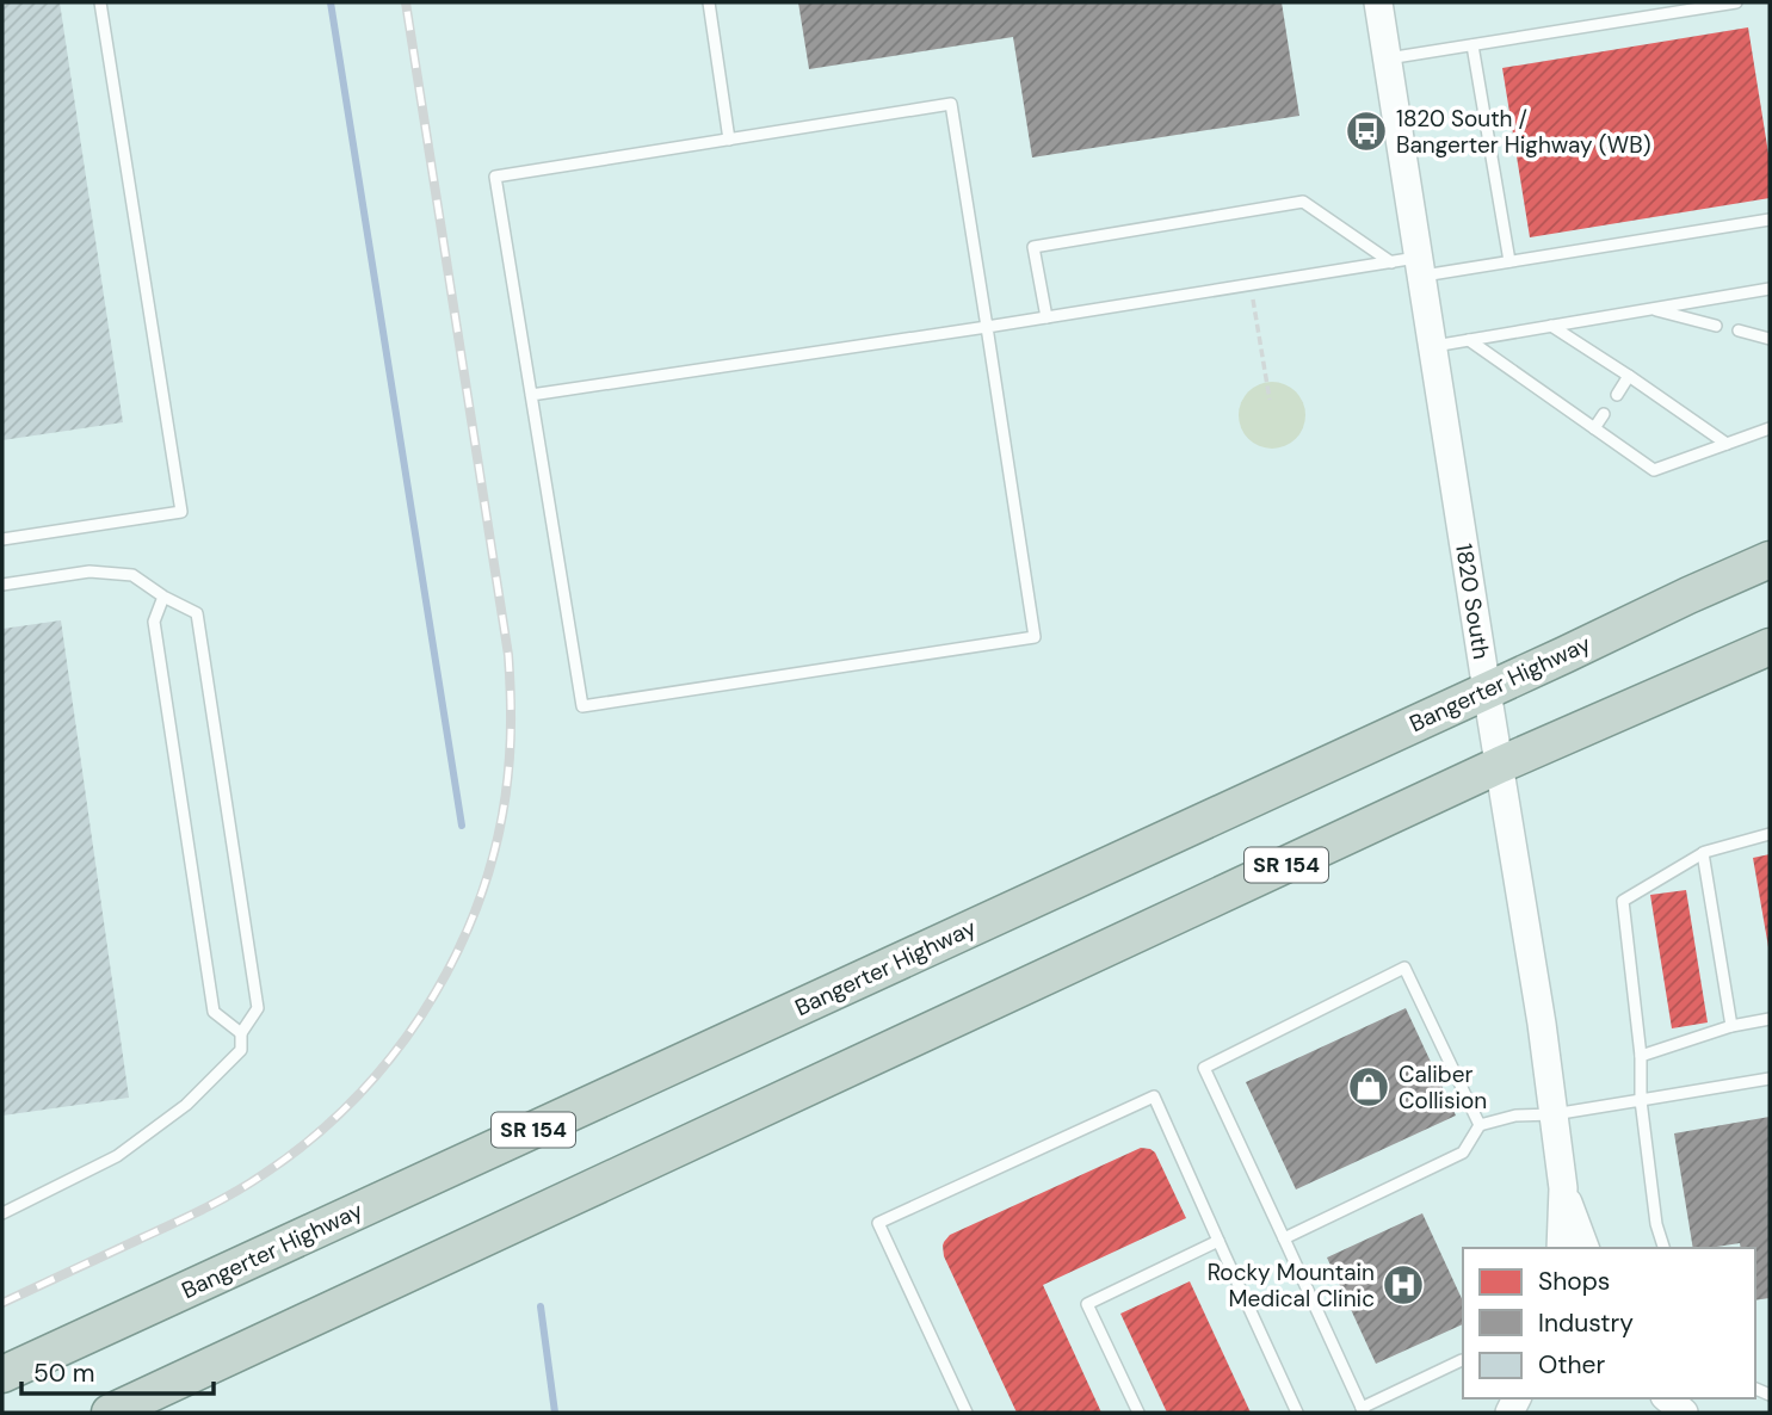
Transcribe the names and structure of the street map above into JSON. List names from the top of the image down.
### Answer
{
  "streets": {
    "highway": ["Bangerter Highway", "SR 154"],
    "street": ["1820 South"]
  },
  "crossings": [
    ["1820 South", "Bangerter Highway"],
    ["1820 South", "SR 154"]
  ],
  "places": {
    "bus stop": ["1820 South / Bangerter Highway (WB)"],
    "shop": ["Caliber Collision"],
    "hospital": ["Rocky Mountain Medical Clinic"]
  },
  "legend": ["Shops", "Industry", "Other"],
  "scale_bar": "50 m"
}
